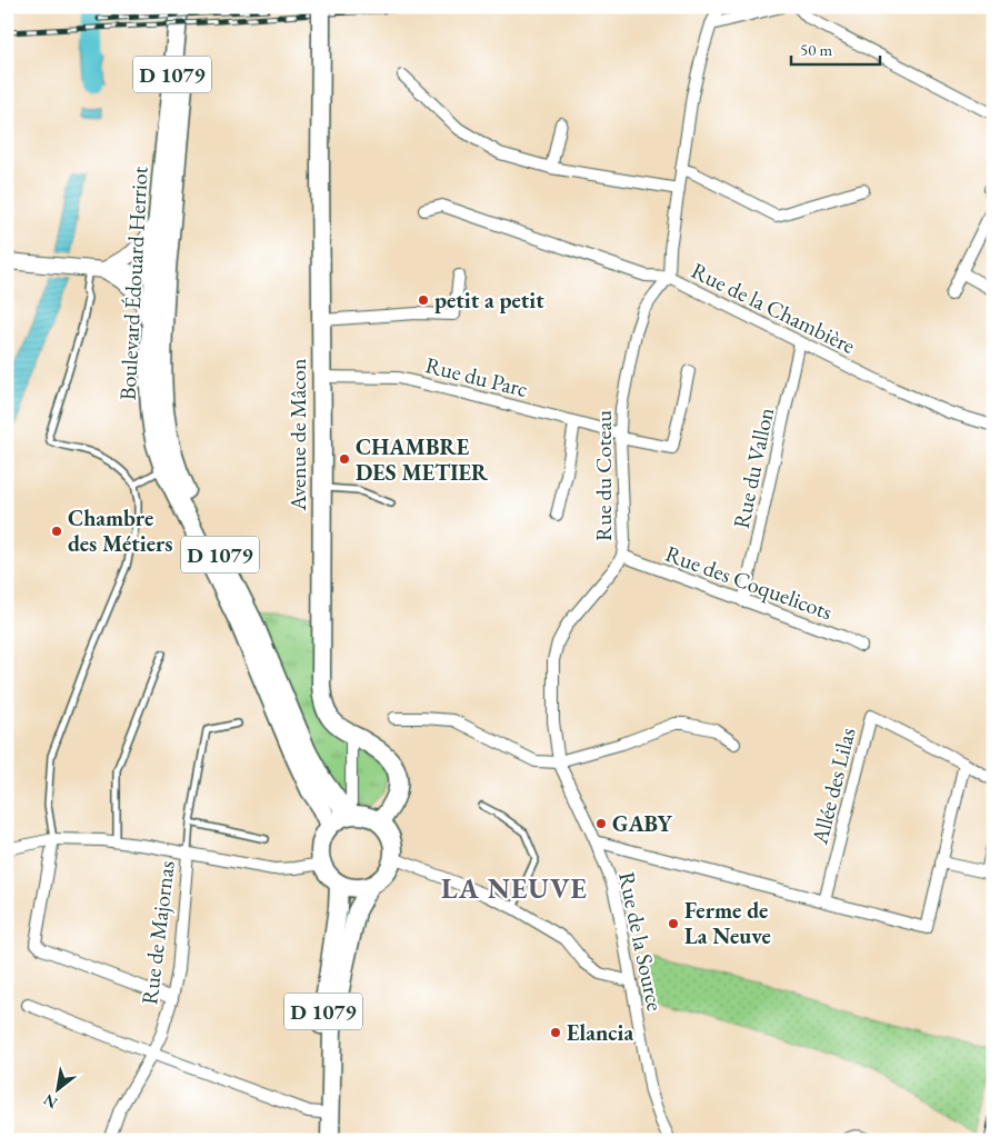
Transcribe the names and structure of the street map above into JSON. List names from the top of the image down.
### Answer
{
  "streets": {
    "main road": ["D 1079", "Boulevard Édouard Herriot", "Avenue de Mâcon"],
    "street": [
      "Rue de la Chambière",
      "Rue du Parc",
      "Rue du Vallon",
      "Rue du Coteau",
      "Rue des Coquelicots",
      "Allée des Lilas",
      "Rue de Majornas",
      "Rue de la Source"
    ]
  },
  "crossings": [
    ["D 1079", "Boulevard Édouard Herriot"],
    ["D 1079", "Avenue de Mâcon"],
    ["D 1079", "Rue de Majornas"],
    ["Boulevard Édouard Herriot", "Avenue de Mâcon"],
    ["Boulevard Édouard Herriot", "Rue de Majornas"],
    ["Rue de la Chambière", "Rue du Vallon"],
    ["Rue de la Chambière", "Rue du Coteau"],
    ["Rue du Parc", "Avenue de Mâcon"],
    ["Rue du Parc", "Rue du Coteau"],
    ["Avenue de Mâcon", "Rue de Majornas"],
    ["Rue du Vallon", "Rue des Coquelicots"],
    ["Rue du Coteau", "Rue des Coquelicots"],
    ["Rue du Coteau", "Rue de la Source"]
  ],
  "districts": ["LA NEUVE"],
  "places": [
    "petit a petit",
    "CHAMBRE DES METIER",
    "Chambre des Métiers",
    "GABY",
    "Ferme de La Neuve",
    "Elancia"
  ],
  "scale_bar": "50 m",
  "north": "bottom left"
}
